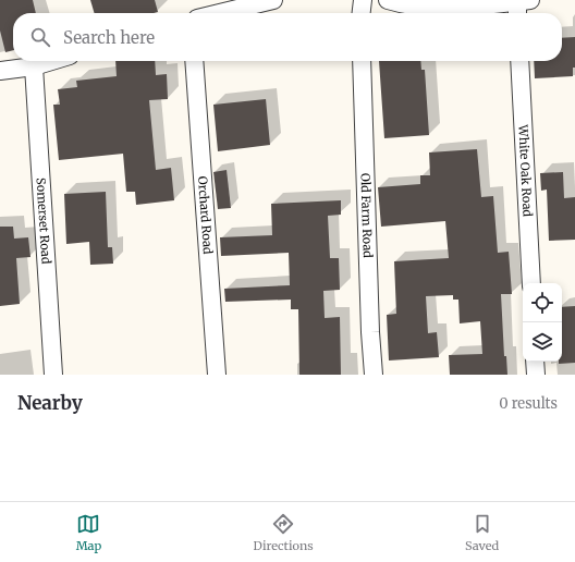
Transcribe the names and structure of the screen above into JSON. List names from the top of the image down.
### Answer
{
  "streets": {
    "street": [
      "White Oak Road",
      "Orchard Road",
      "Old Farm Road",
      "Somerset Road"
    ]
  },
  "page": {
    "search": "Search here",
    "heading": ["Nearby", "0 results"],
    "nav": ["Map", "Directions", "Saved"]
  }
}
